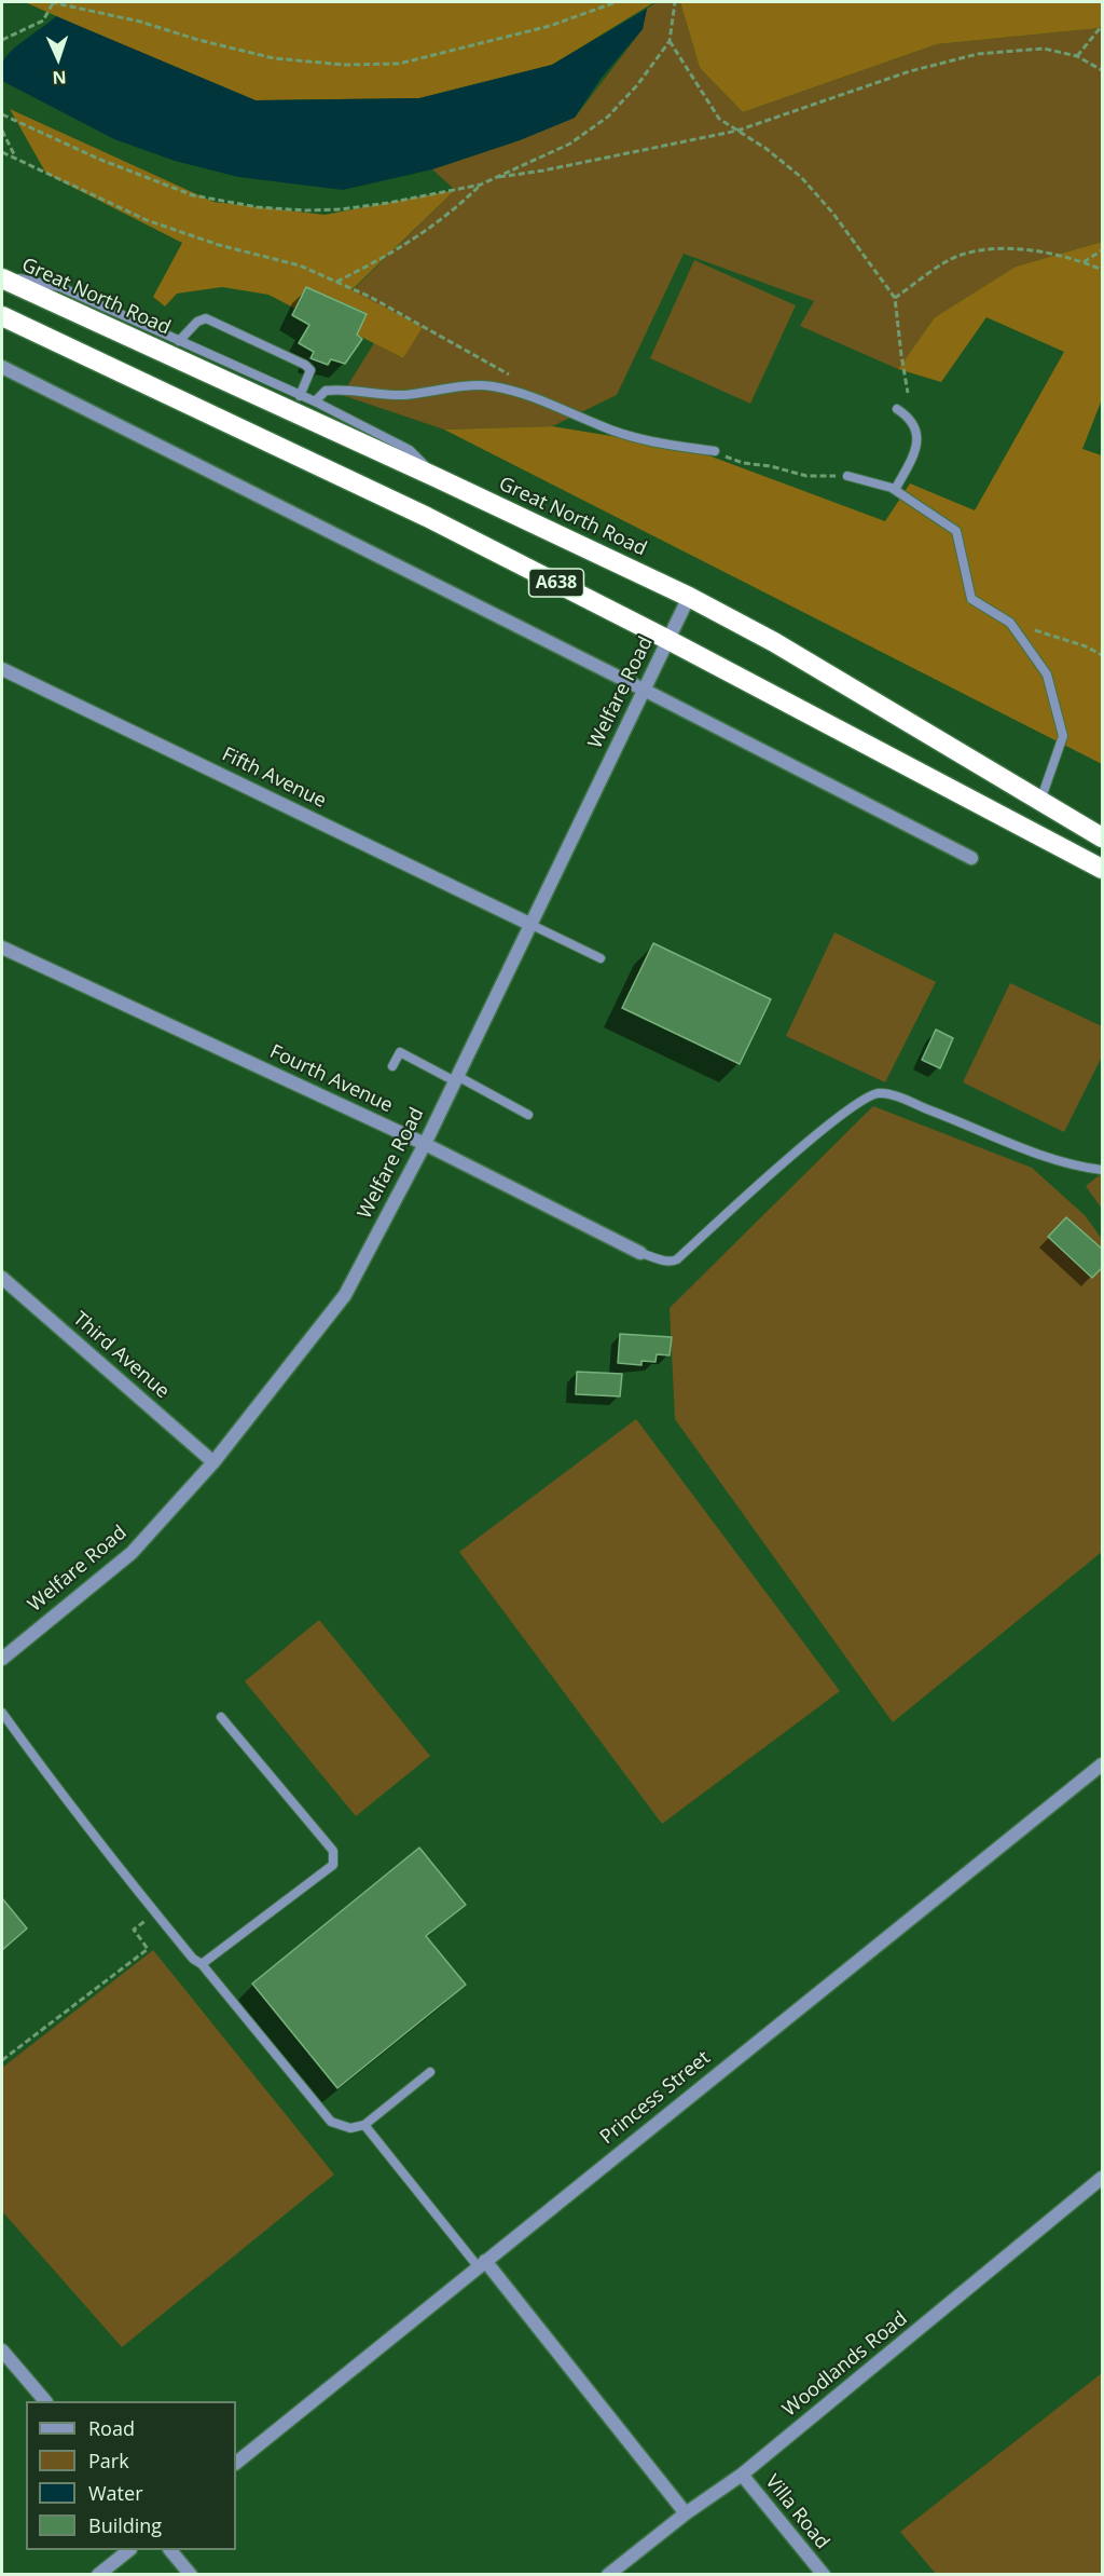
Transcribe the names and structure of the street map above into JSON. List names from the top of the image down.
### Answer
{
  "streets": {
    "highway": ["Great North Road", "A638"],
    "street": [
      "Welfare Road",
      "Fifth Avenue",
      "Fourth Avenue",
      "Third Avenue",
      "Princess Street",
      "Woodlands Road",
      "Villa Road"
    ]
  },
  "crossings": [
    ["Great North Road", "Welfare Road"],
    ["A638", "Welfare Road"],
    ["Welfare Road", "Fifth Avenue"],
    ["Welfare Road", "Fourth Avenue"],
    ["Welfare Road", "Third Avenue"],
    ["Woodlands Road", "Villa Road"]
  ],
  "legend": [
    "Road",
    "Park",
    "Water",
    "Building"
  ],
  "north": "bottom"
}
